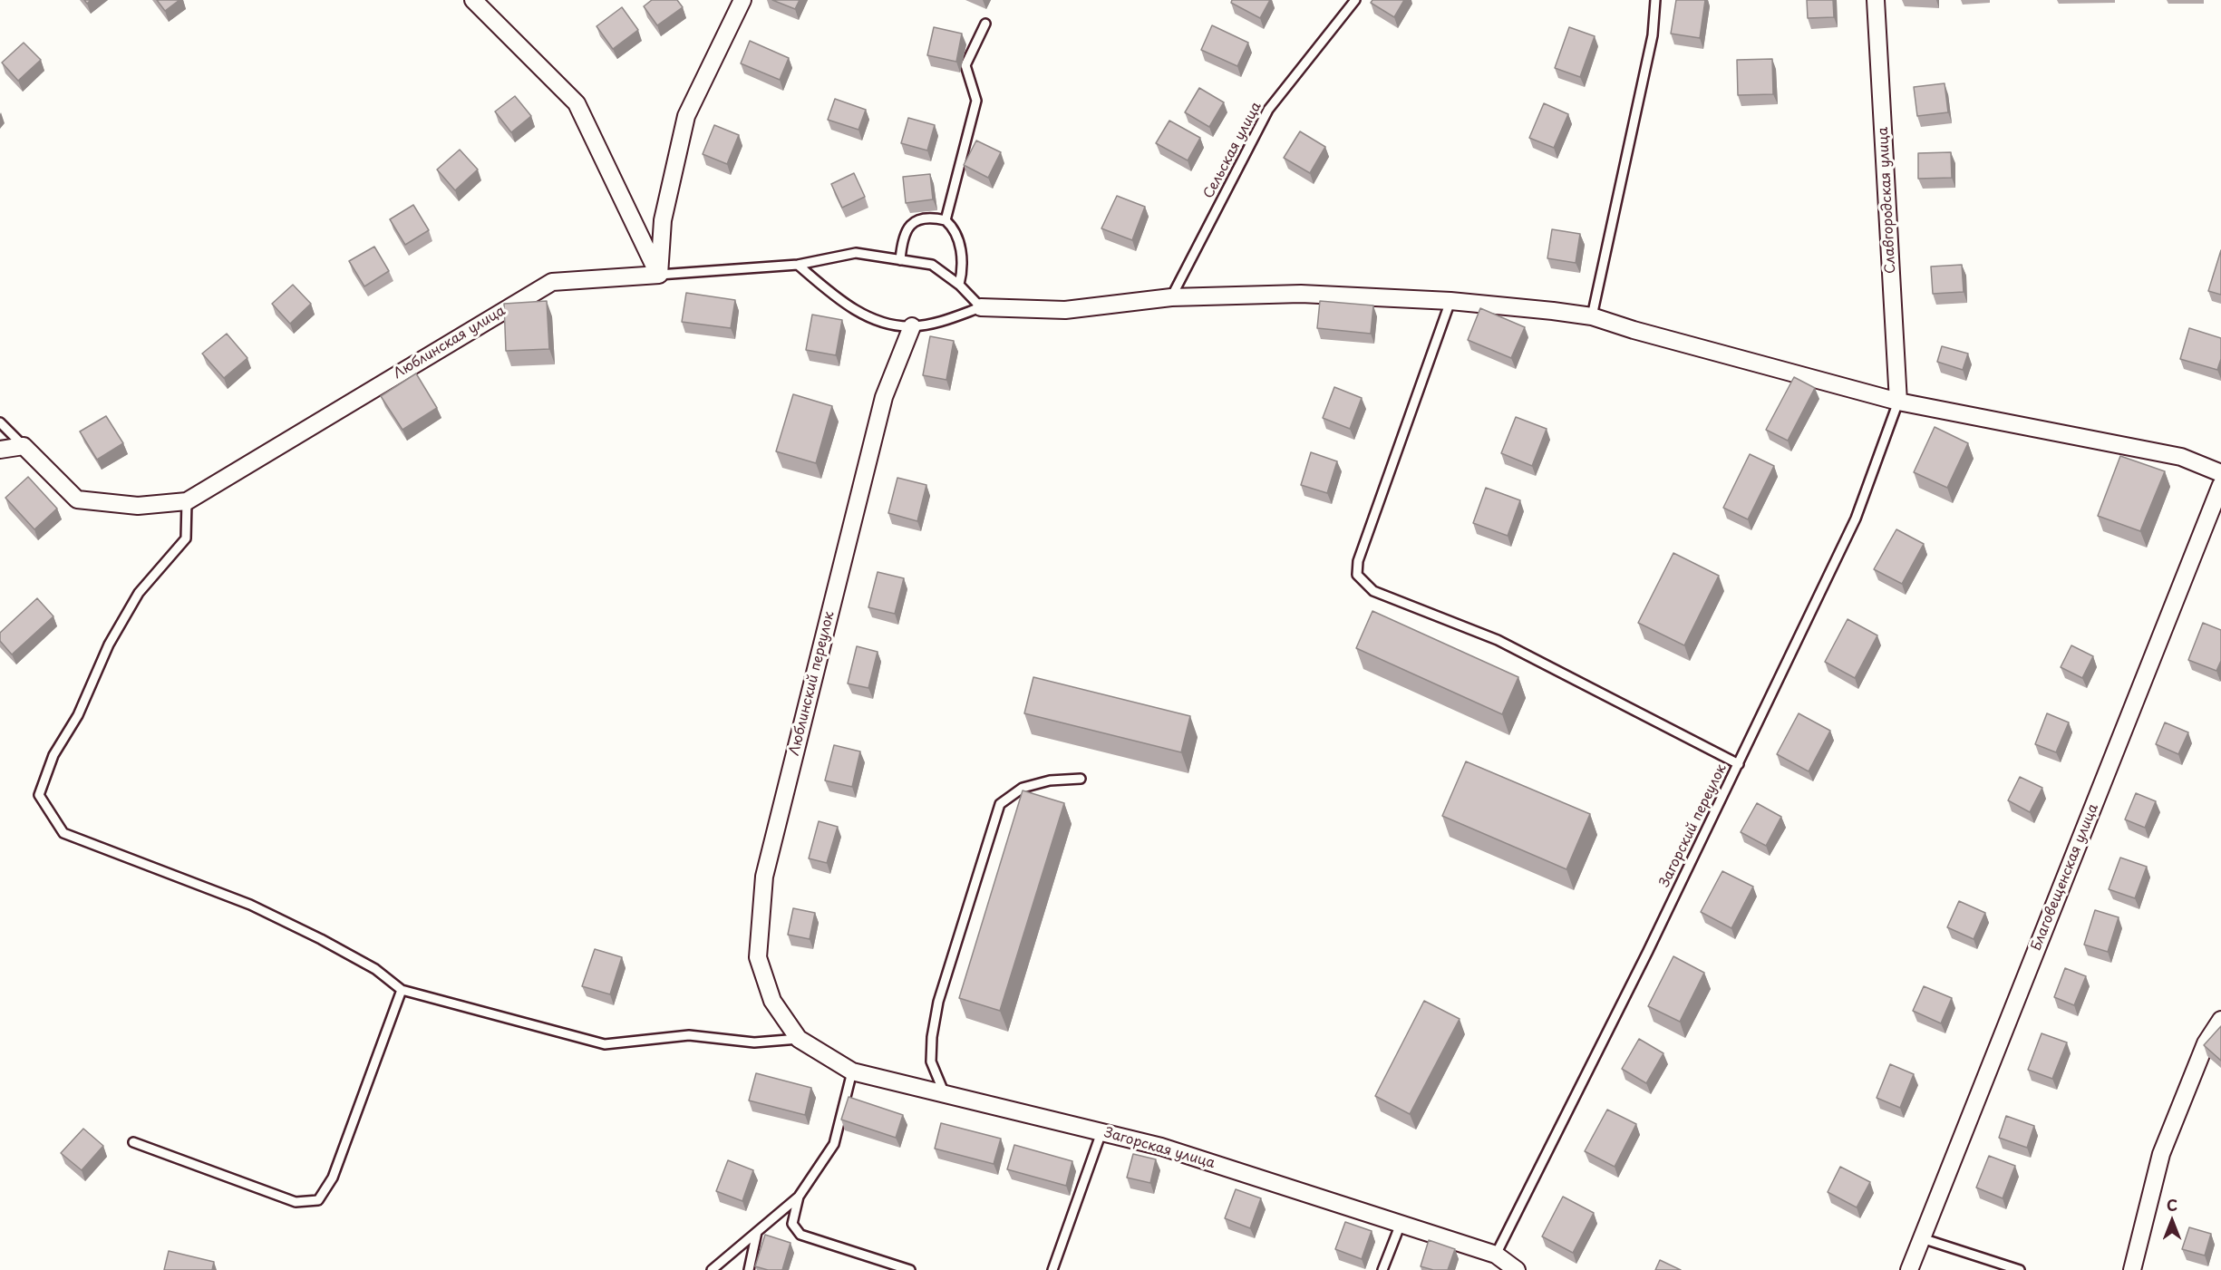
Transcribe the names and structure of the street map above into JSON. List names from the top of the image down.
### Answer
{
  "streets": {
    "street": [
      "Славгородская улица",
      "Люблинская улица",
      "Люблинский переулок",
      "Благовещенская улица",
      "Загорская улица"
    ],
    "lane": ["Сельская улица", "Загорский переулок"]
  },
  "crossings": [
    ["Славгородская улица", "Загорский переулок"],
    ["Люблинский переулок", "Загорская улица"],
    ["Загорский переулок", "Загорская улица"]
  ],
  "north": "top"
}
